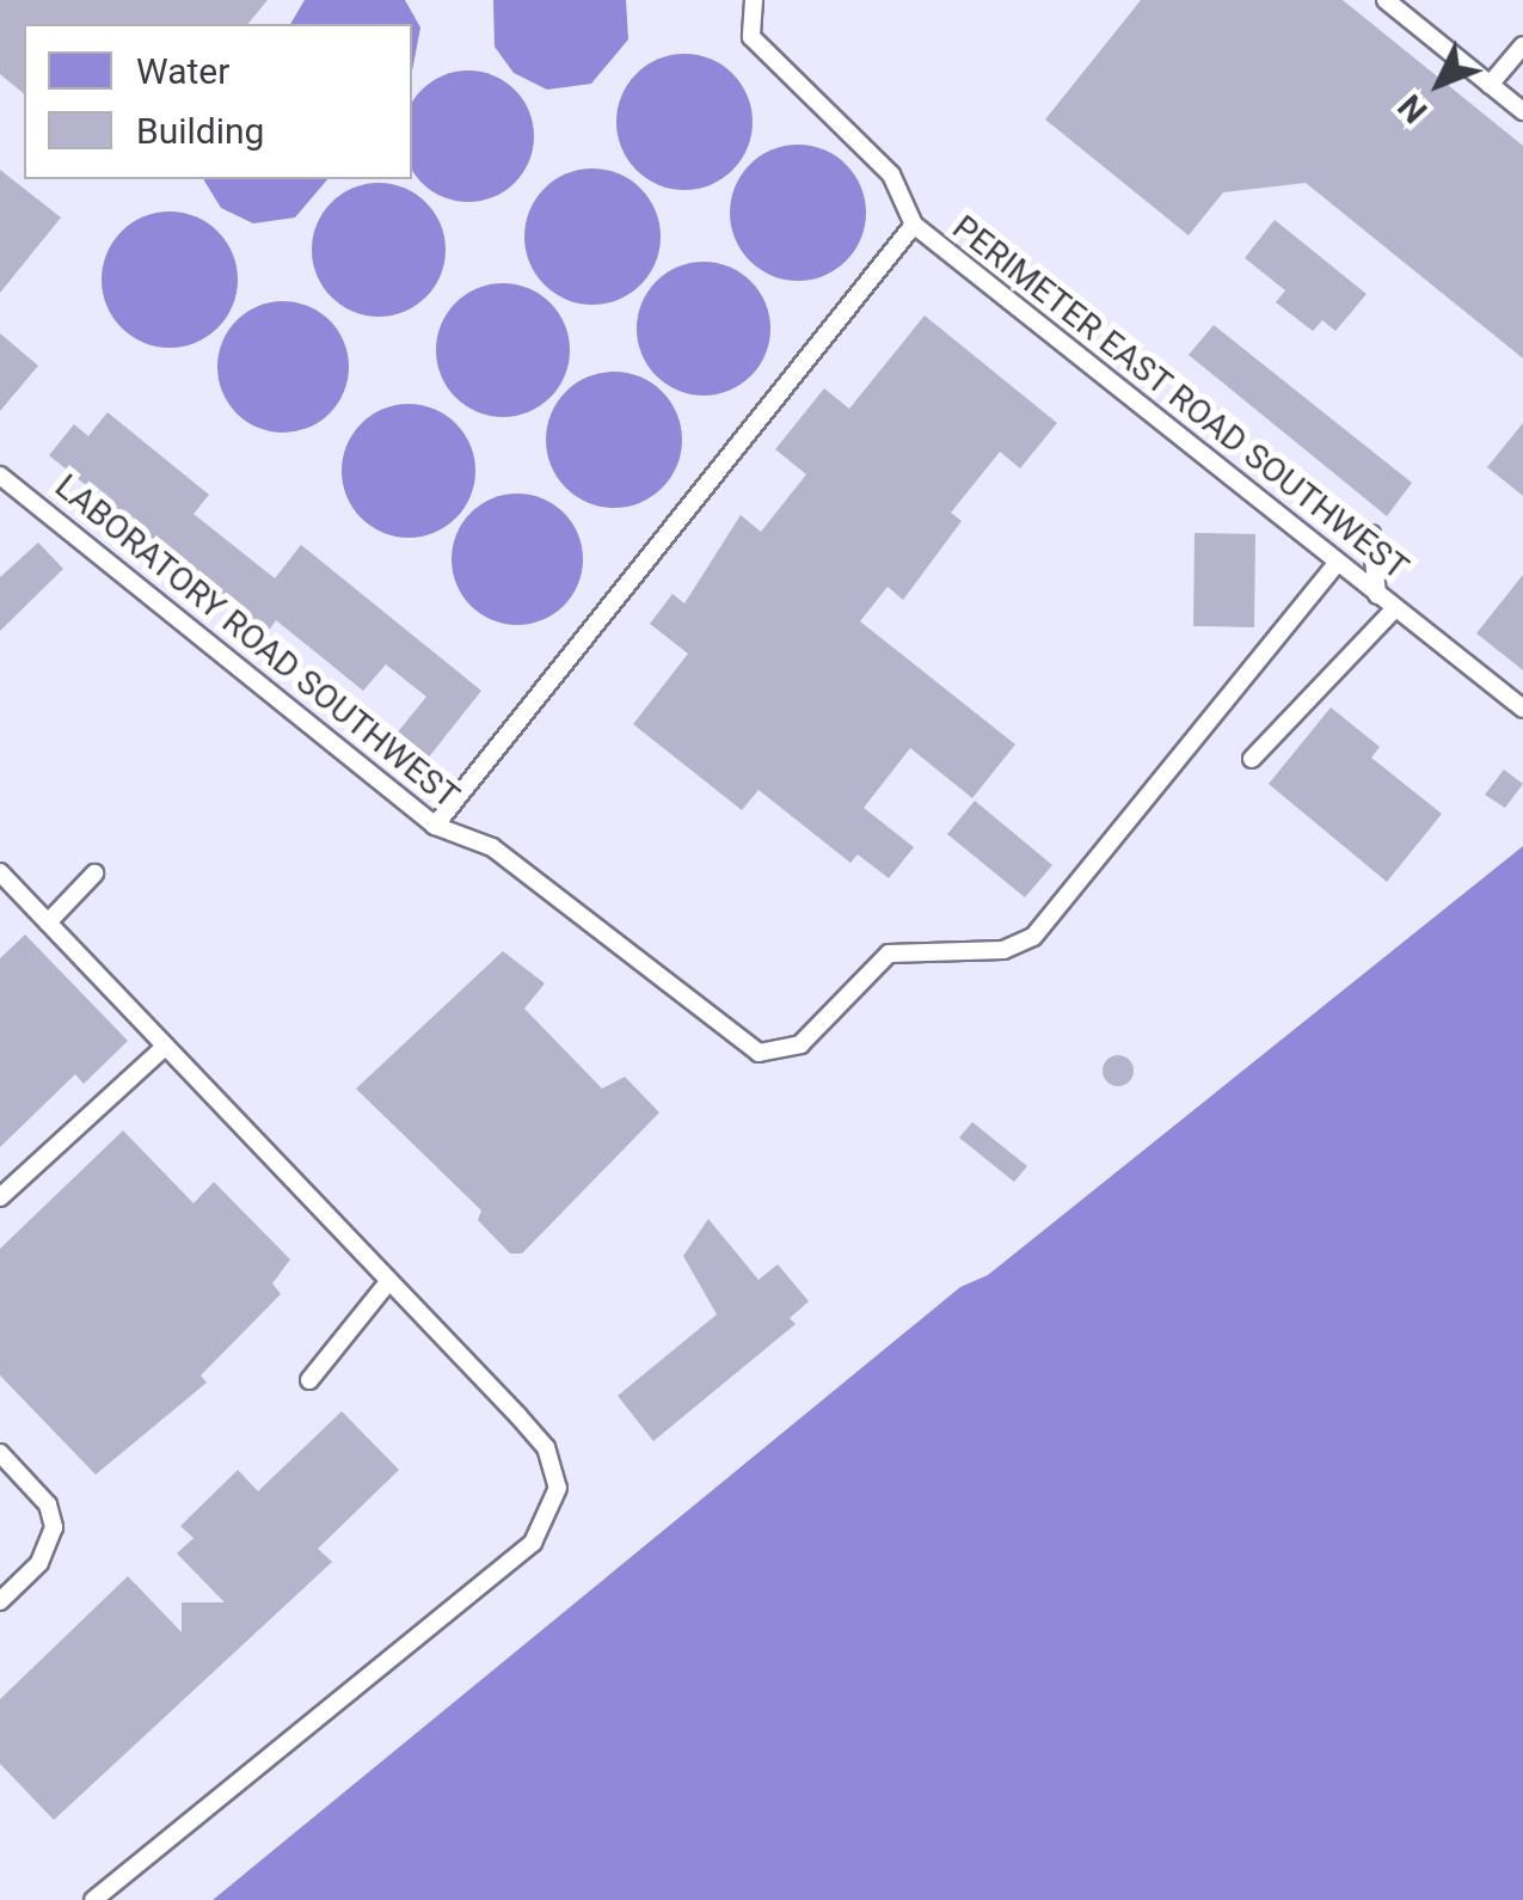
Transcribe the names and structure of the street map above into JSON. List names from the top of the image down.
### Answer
{
  "streets": {
    "lane": ["PERIMETER EAST ROAD SOUTHWEST", "LABORATORY ROAD SOUTHWEST"]
  },
  "crossings": [
    ["PERIMETER EAST ROAD SOUTHWEST", "LABORATORY ROAD SOUTHWEST"]
  ],
  "legend": ["Water", "Building"],
  "north": "bottom left"
}
